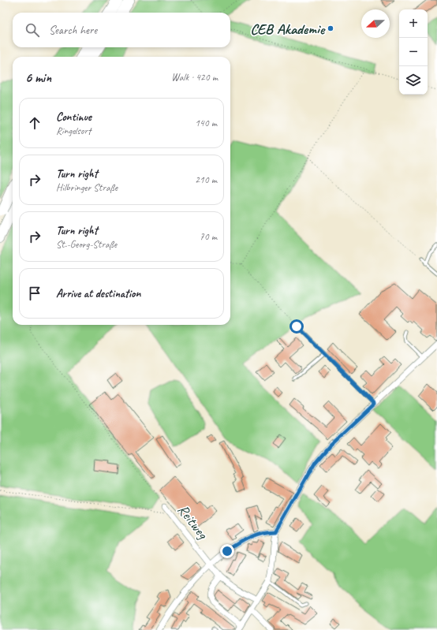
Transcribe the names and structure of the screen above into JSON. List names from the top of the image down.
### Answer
{
  "streets": {
    "street": ["Reitweg"]
  },
  "places": ["CEB Akademie"],
  "north": "left",
  "page": {
    "map_buttons": ["+", "−"],
    "search": "Search here",
    "heading": ["6 min", "Walk · 420 m"],
    "list": [
      ["Continue", "Ringelsort", "140 m"],
      ["Turn right", "Hilbringer Straße", "210 m"],
      ["Turn right", "St.-Georg-Straße", "70 m"],
      "Arrive at destination"
    ]
  }
}
